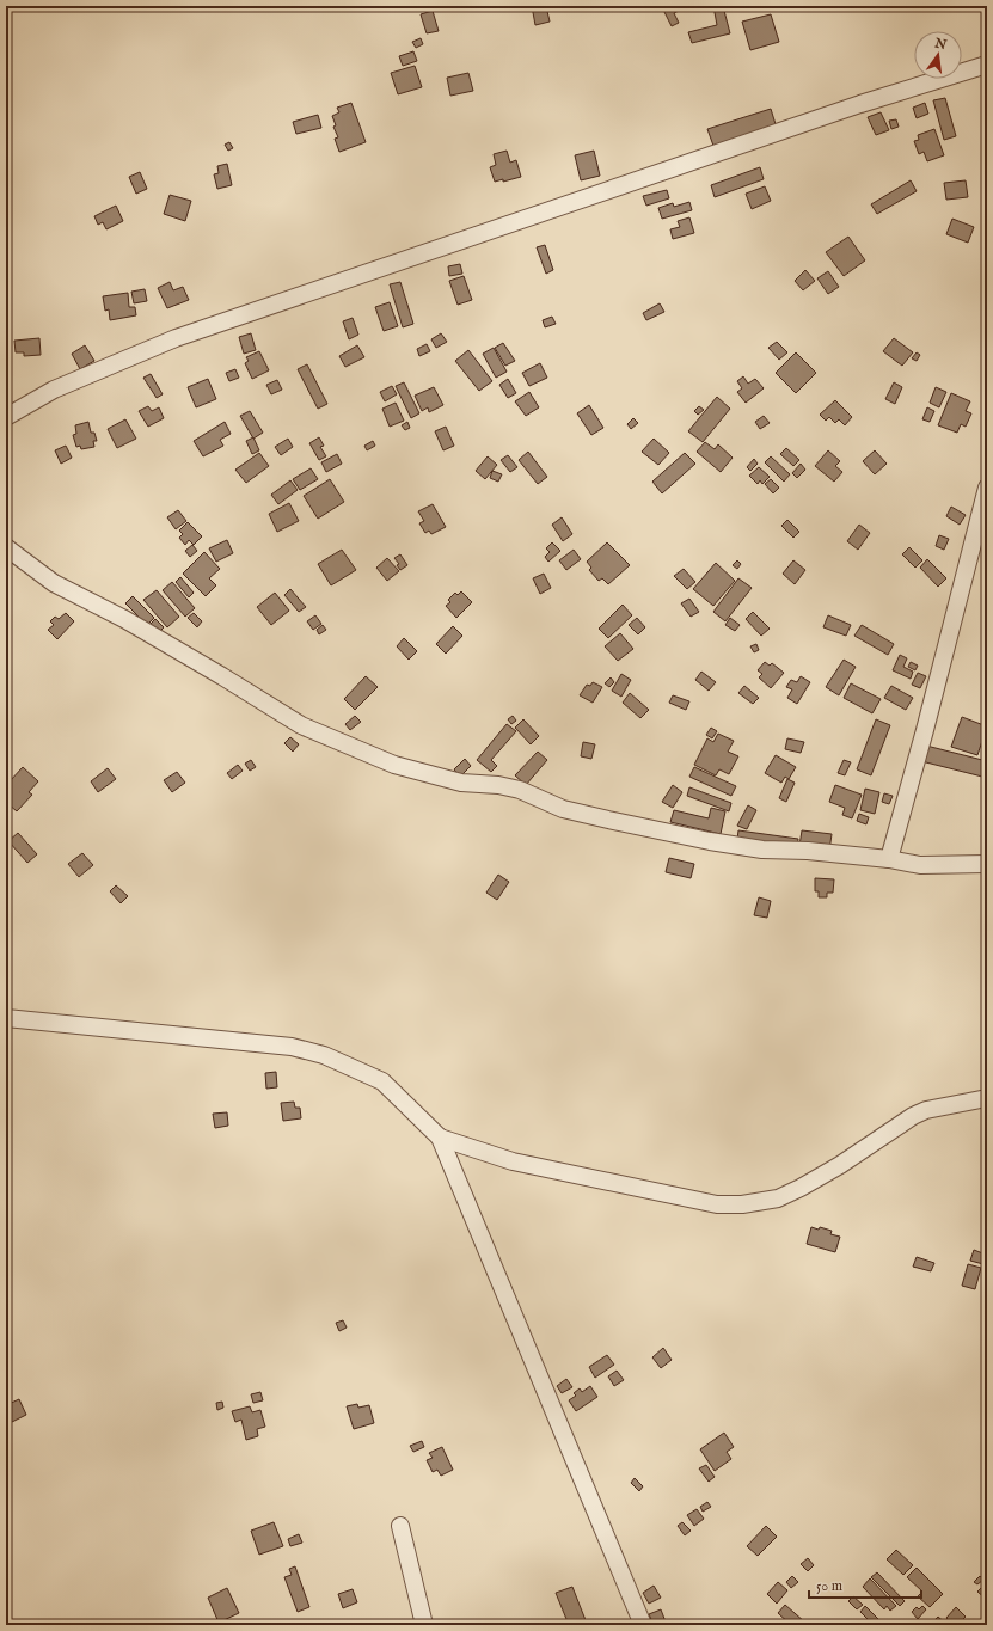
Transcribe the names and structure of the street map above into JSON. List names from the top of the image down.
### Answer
{
  "scale_bar": "50 m",
  "north": "top"
}
